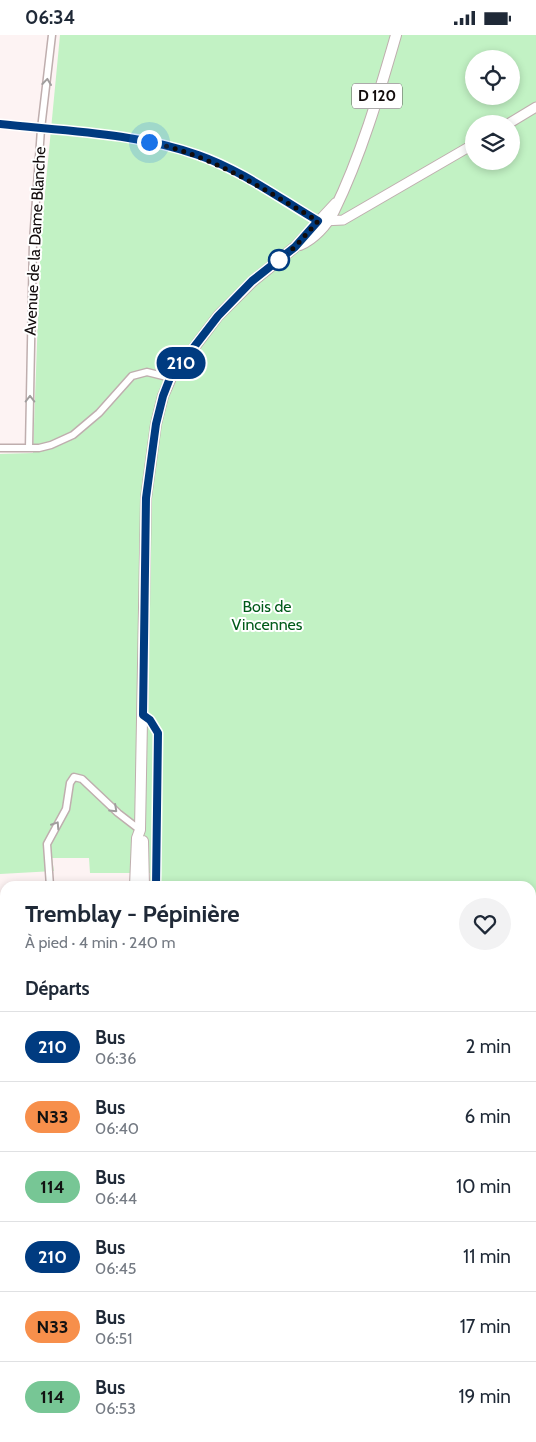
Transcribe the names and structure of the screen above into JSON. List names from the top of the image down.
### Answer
{
  "streets": {
    "main road": ["D 120"],
    "street": ["Avenue de la Dame Blanche"]
  },
  "one_way": ["Avenue de la Dame Blanche"],
  "parks": ["Bois de Vincennes"],
  "lines": ["bus line 210"],
  "page": {
    "status": "06:34",
    "on_map": "210",
    "heading": [
      ["Tremblay - Pépinière", "À pied · 4 min · 240 m"],
      "Départs"
    ],
    "list": [
      {
        "mark": "210",
        "name": "Bus",
        "note": "06:36",
        "value": "2 min"
      },
      {
        "mark": "N33",
        "name": "Bus",
        "note": "06:40",
        "value": "6 min"
      },
      {
        "mark": "114",
        "name": "Bus",
        "note": "06:44",
        "value": "10 min"
      },
      {
        "mark": "210",
        "name": "Bus",
        "note": "06:45",
        "value": "11 min"
      },
      {
        "mark": "N33",
        "name": "Bus",
        "note": "06:51",
        "value": "17 min"
      },
      {
        "mark": "114",
        "name": "Bus",
        "note": "06:53",
        "value": "19 min"
      }
    ]
  }
}
